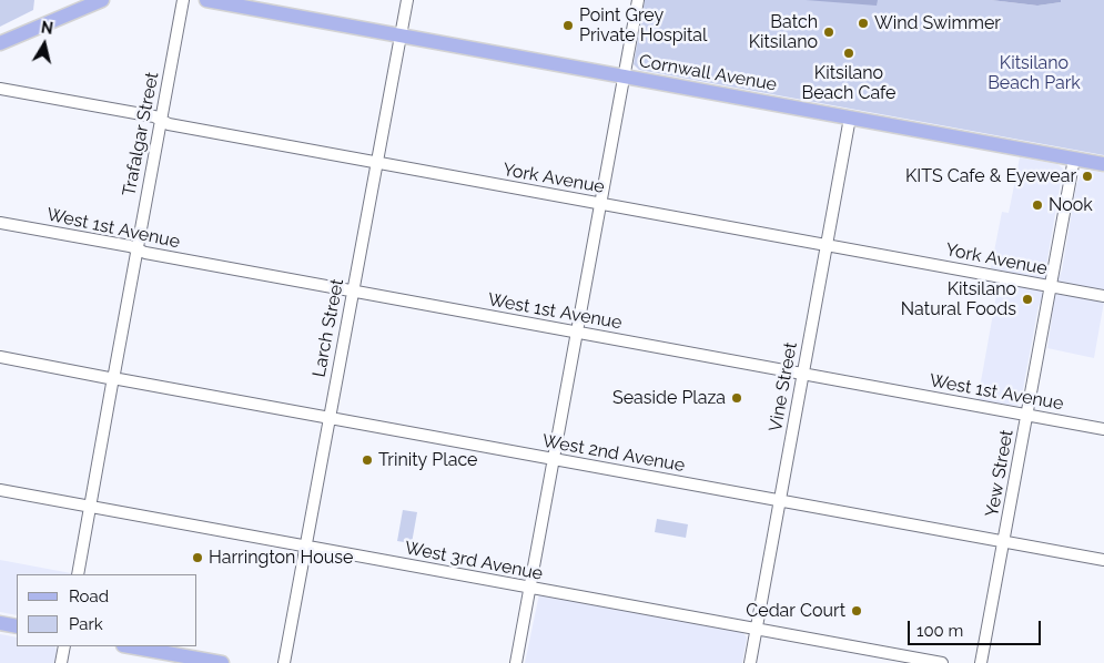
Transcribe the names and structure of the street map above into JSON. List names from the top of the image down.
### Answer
{
  "streets": {
    "main road": ["Cornwall Avenue"],
    "street": [
      "Trafalgar Street",
      "York Avenue",
      "West 1st Avenue",
      "Larch Street",
      "Vine Street",
      "West 2nd Avenue",
      "Yew Street",
      "West 3rd Avenue"
    ]
  },
  "crossings": [
    ["Cornwall Avenue", "Larch Street"],
    ["Cornwall Avenue", "Vine Street"],
    ["Cornwall Avenue", "Yew Street"],
    ["Trafalgar Street", "York Avenue"],
    ["Trafalgar Street", "West 1st Avenue"],
    ["Trafalgar Street", "West 2nd Avenue"],
    ["Trafalgar Street", "West 3rd Avenue"],
    ["York Avenue", "Larch Street"],
    ["York Avenue", "Vine Street"],
    ["York Avenue", "Yew Street"],
    ["West 1st Avenue", "Larch Street"],
    ["West 1st Avenue", "Vine Street"],
    ["West 1st Avenue", "Yew Street"],
    ["Larch Street", "West 2nd Avenue"],
    ["Larch Street", "West 3rd Avenue"],
    ["Vine Street", "West 2nd Avenue"],
    ["Vine Street", "West 3rd Avenue"],
    ["West 2nd Avenue", "Yew Street"]
  ],
  "parks": ["Kitsilano Beach Park"],
  "places": [
    "Wind Swimmer",
    "Point Grey Private Hospital",
    "Batch Kitsilano",
    "Kitsilano Beach Cafe",
    "KITS Cafe & Eyewear",
    "Nook",
    "Kitsilano Natural Foods",
    "Seaside Plaza",
    "Trinity Place",
    "Harrington House",
    "Cedar Court"
  ],
  "legend": ["Road", "Park"],
  "scale_bar": "100 m",
  "north": "top"
}
